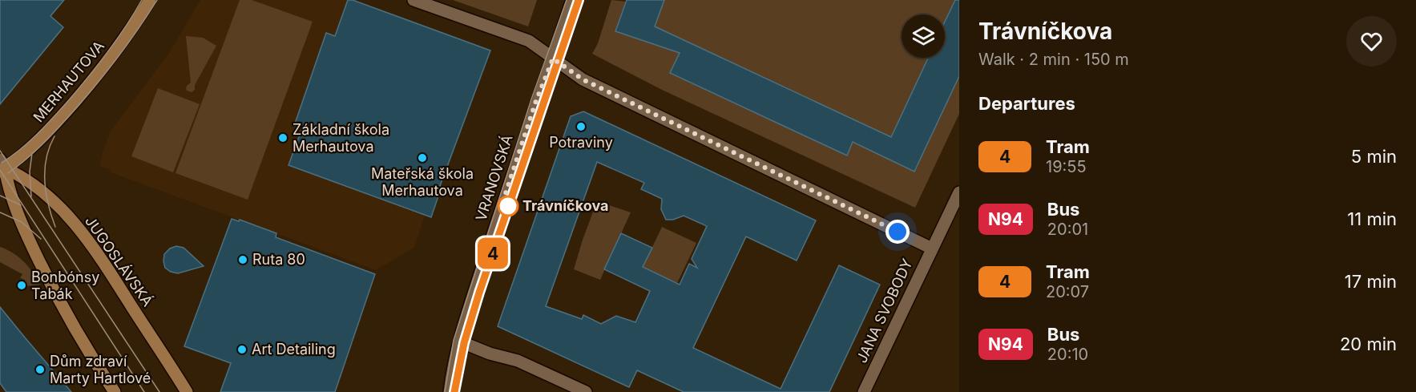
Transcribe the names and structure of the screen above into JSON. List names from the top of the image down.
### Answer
{
  "streets": {
    "street": [
      "MERHAUTOVA",
      "VRANOVSKÁ",
      "JUGOSLÁVSKÁ",
      "JANA SVOBODY"
    ]
  },
  "crossings": [
    ["MERHAUTOVA", "JUGOSLÁVSKÁ"]
  ],
  "places": [
    "Potraviny",
    "Základní škola Merhautova",
    "Mateřská škola Merhautova",
    "Trávníčkova",
    "Ruta 80",
    "Bonbónsy Tabák",
    "Art Detailing",
    "Dům zdraví Marty Hartlové"
  ],
  "lines": ["tram line 4"],
  "page": {
    "on_map": "4",
    "heading": [
      ["Trávníčkova", "Walk · 2 min · 150 m"],
      "Departures"
    ],
    "list": [
      {
        "mark": "4",
        "name": "Tram",
        "note": "19:55",
        "value": "5 min"
      },
      {
        "mark": "N94",
        "name": "Bus",
        "note": "20:01",
        "value": "11 min"
      },
      {
        "mark": "4",
        "name": "Tram",
        "note": "20:07",
        "value": "17 min"
      },
      {
        "mark": "N94",
        "name": "Bus",
        "note": "20:10",
        "value": "20 min"
      }
    ]
  }
}
